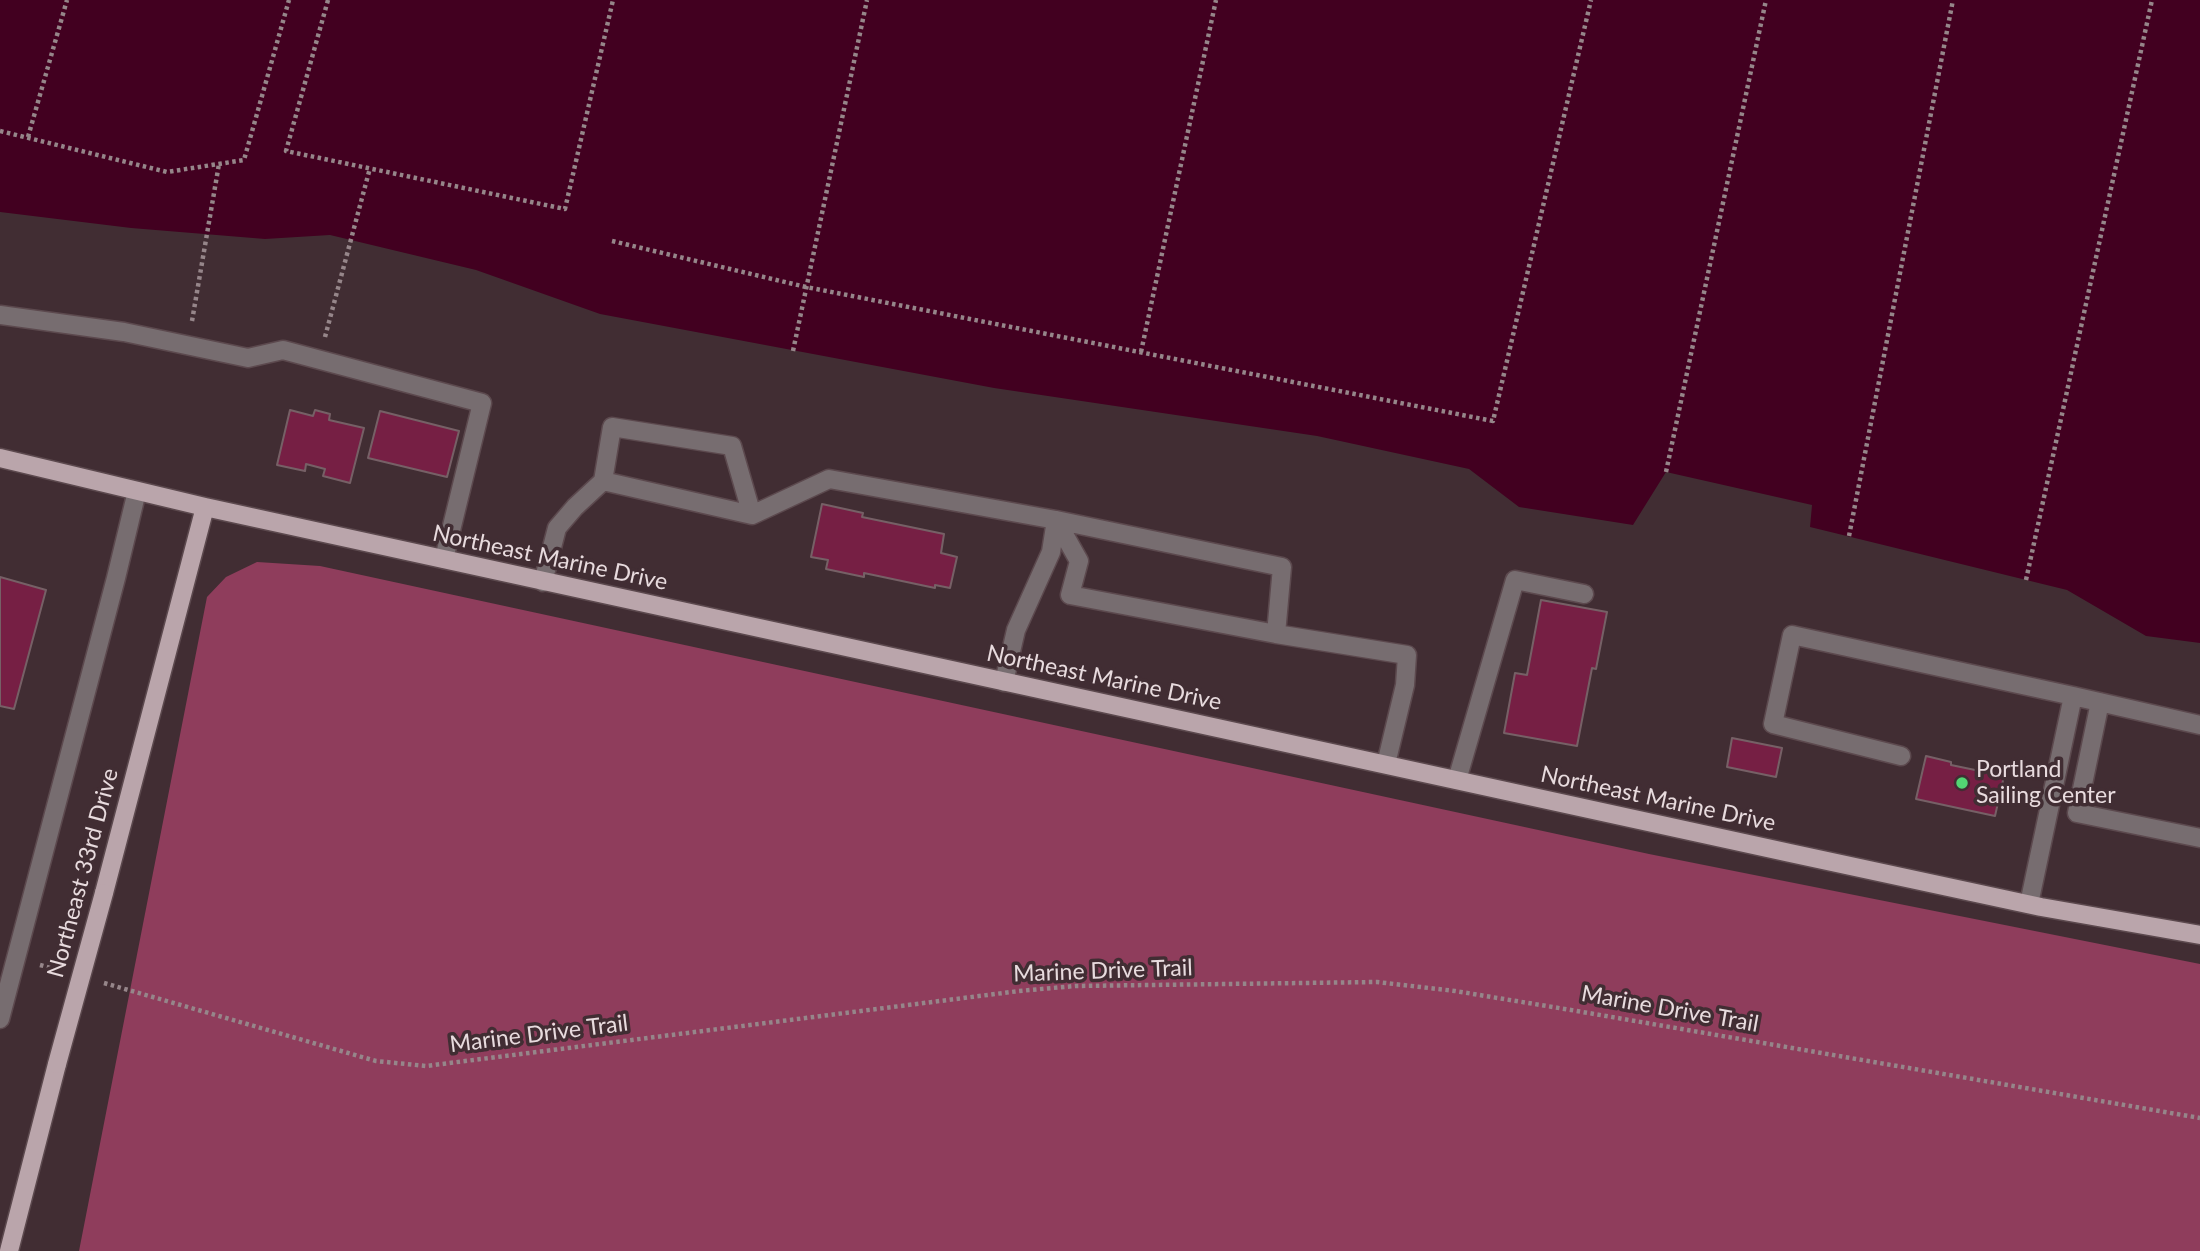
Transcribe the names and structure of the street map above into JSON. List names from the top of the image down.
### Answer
{
  "streets": {
    "main road": ["Northeast Marine Drive", "Northeast 33rd Drive"],
    "path": ["Marine Drive Trail"]
  },
  "crossings": [
    ["Northeast Marine Drive", "Northeast 33rd Drive"]
  ],
  "places": ["Portland Sailing Center"]
}
